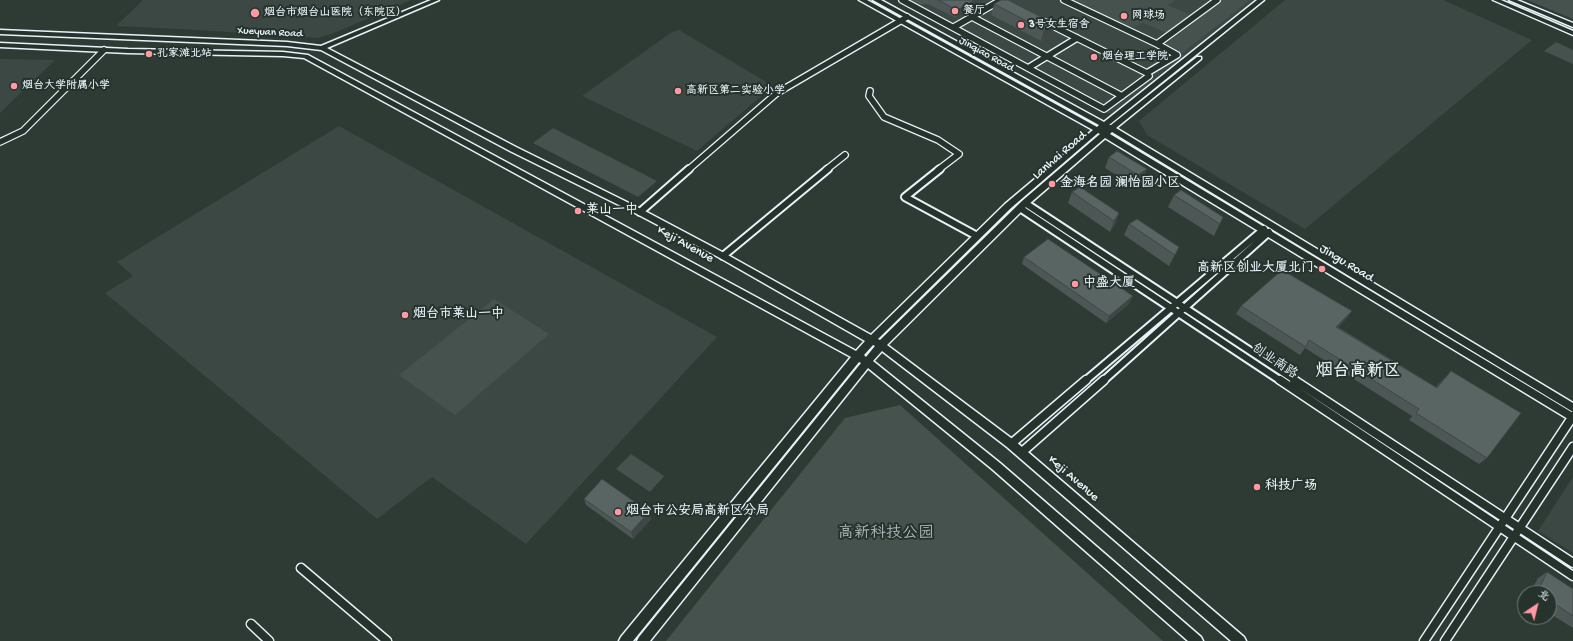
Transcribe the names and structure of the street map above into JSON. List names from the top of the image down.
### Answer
{
  "streets": {
    "street": [
      "Xueyuan Road",
      "Jinqiao Road",
      "Lanhai Road",
      "Keji Avenue",
      "Jingu Road",
      "创业南路"
    ]
  },
  "crossings": [
    ["Xueyuan Road", "Keji Avenue"],
    ["Jinqiao Road", "Lanhai Road"],
    ["Jinqiao Road", "Jingu Road"],
    ["Lanhai Road", "Keji Avenue"],
    ["Lanhai Road", "Jingu Road"],
    ["Lanhai Road", "创业南路"]
  ],
  "districts": ["烟台高新区"],
  "parks": ["高新科技公园"],
  "places": [
    "餐厅",
    "烟台市烟台山医院（东院区）",
    "网球场",
    "3号女生宿舍",
    "孔家滩北站",
    "烟台理工学院",
    "烟台大学附属小学",
    "高新区第二实验小学",
    "金海名园 澜怡园小区",
    "莱山一中",
    "高新区创业大厦北门",
    "中盛大厦",
    "烟台市莱山一中",
    "科技广场",
    "烟台市公安局高新区分局"
  ],
  "north": "top right"
}
